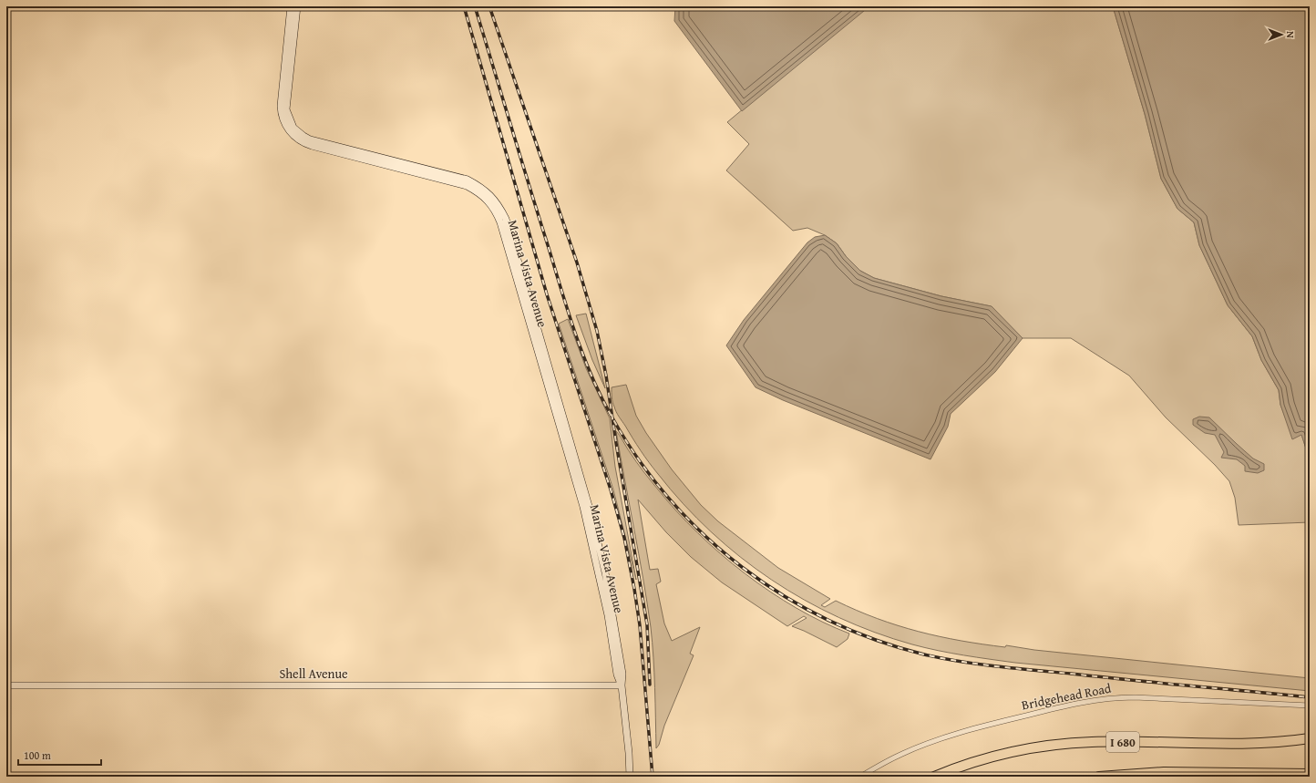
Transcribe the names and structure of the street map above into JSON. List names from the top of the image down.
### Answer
{
  "streets": {
    "highway": ["I 680"],
    "main road": ["Marina Vista Avenue", "Shell Avenue"],
    "street": ["Bridgehead Road"]
  },
  "crossings": [
    ["Marina Vista Avenue", "Shell Avenue"]
  ],
  "scale_bar": "100 m",
  "north": "right"
}
